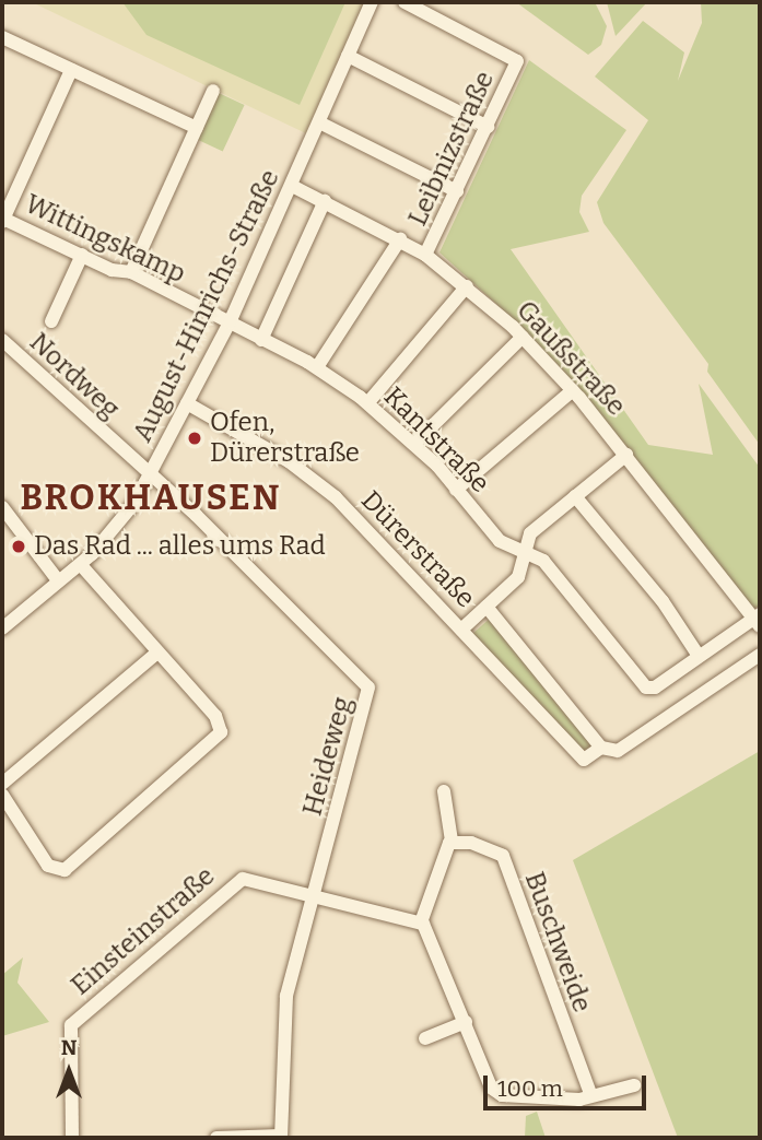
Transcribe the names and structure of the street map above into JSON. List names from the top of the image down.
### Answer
{
  "streets": {
    "street": [
      "Leibnizstraße",
      "Wittingskamp",
      "August-Hinrichs-Straße",
      "Gaußstraße",
      "Nordweg",
      "Kantstraße",
      "Dürerstraße",
      "Heideweg",
      "Einsteinstraße",
      "Buschweide"
    ]
  },
  "crossings": [
    ["Leibnizstraße", "Gaußstraße"],
    ["Wittingskamp", "August-Hinrichs-Straße"],
    ["Wittingskamp", "Kantstraße"],
    ["August-Hinrichs-Straße", "Gaußstraße"],
    ["August-Hinrichs-Straße", "Nordweg"],
    ["August-Hinrichs-Straße", "Kantstraße"],
    ["August-Hinrichs-Straße", "Dürerstraße"],
    ["August-Hinrichs-Straße", "Heideweg"],
    ["Nordweg", "Heideweg"],
    ["Heideweg", "Einsteinstraße"]
  ],
  "districts": ["BROKHAUSEN"],
  "places": ["Ofen, Dürerstraße", "Das Rad ... alles ums Rad"],
  "scale_bar": "100 m",
  "north": "top"
}
